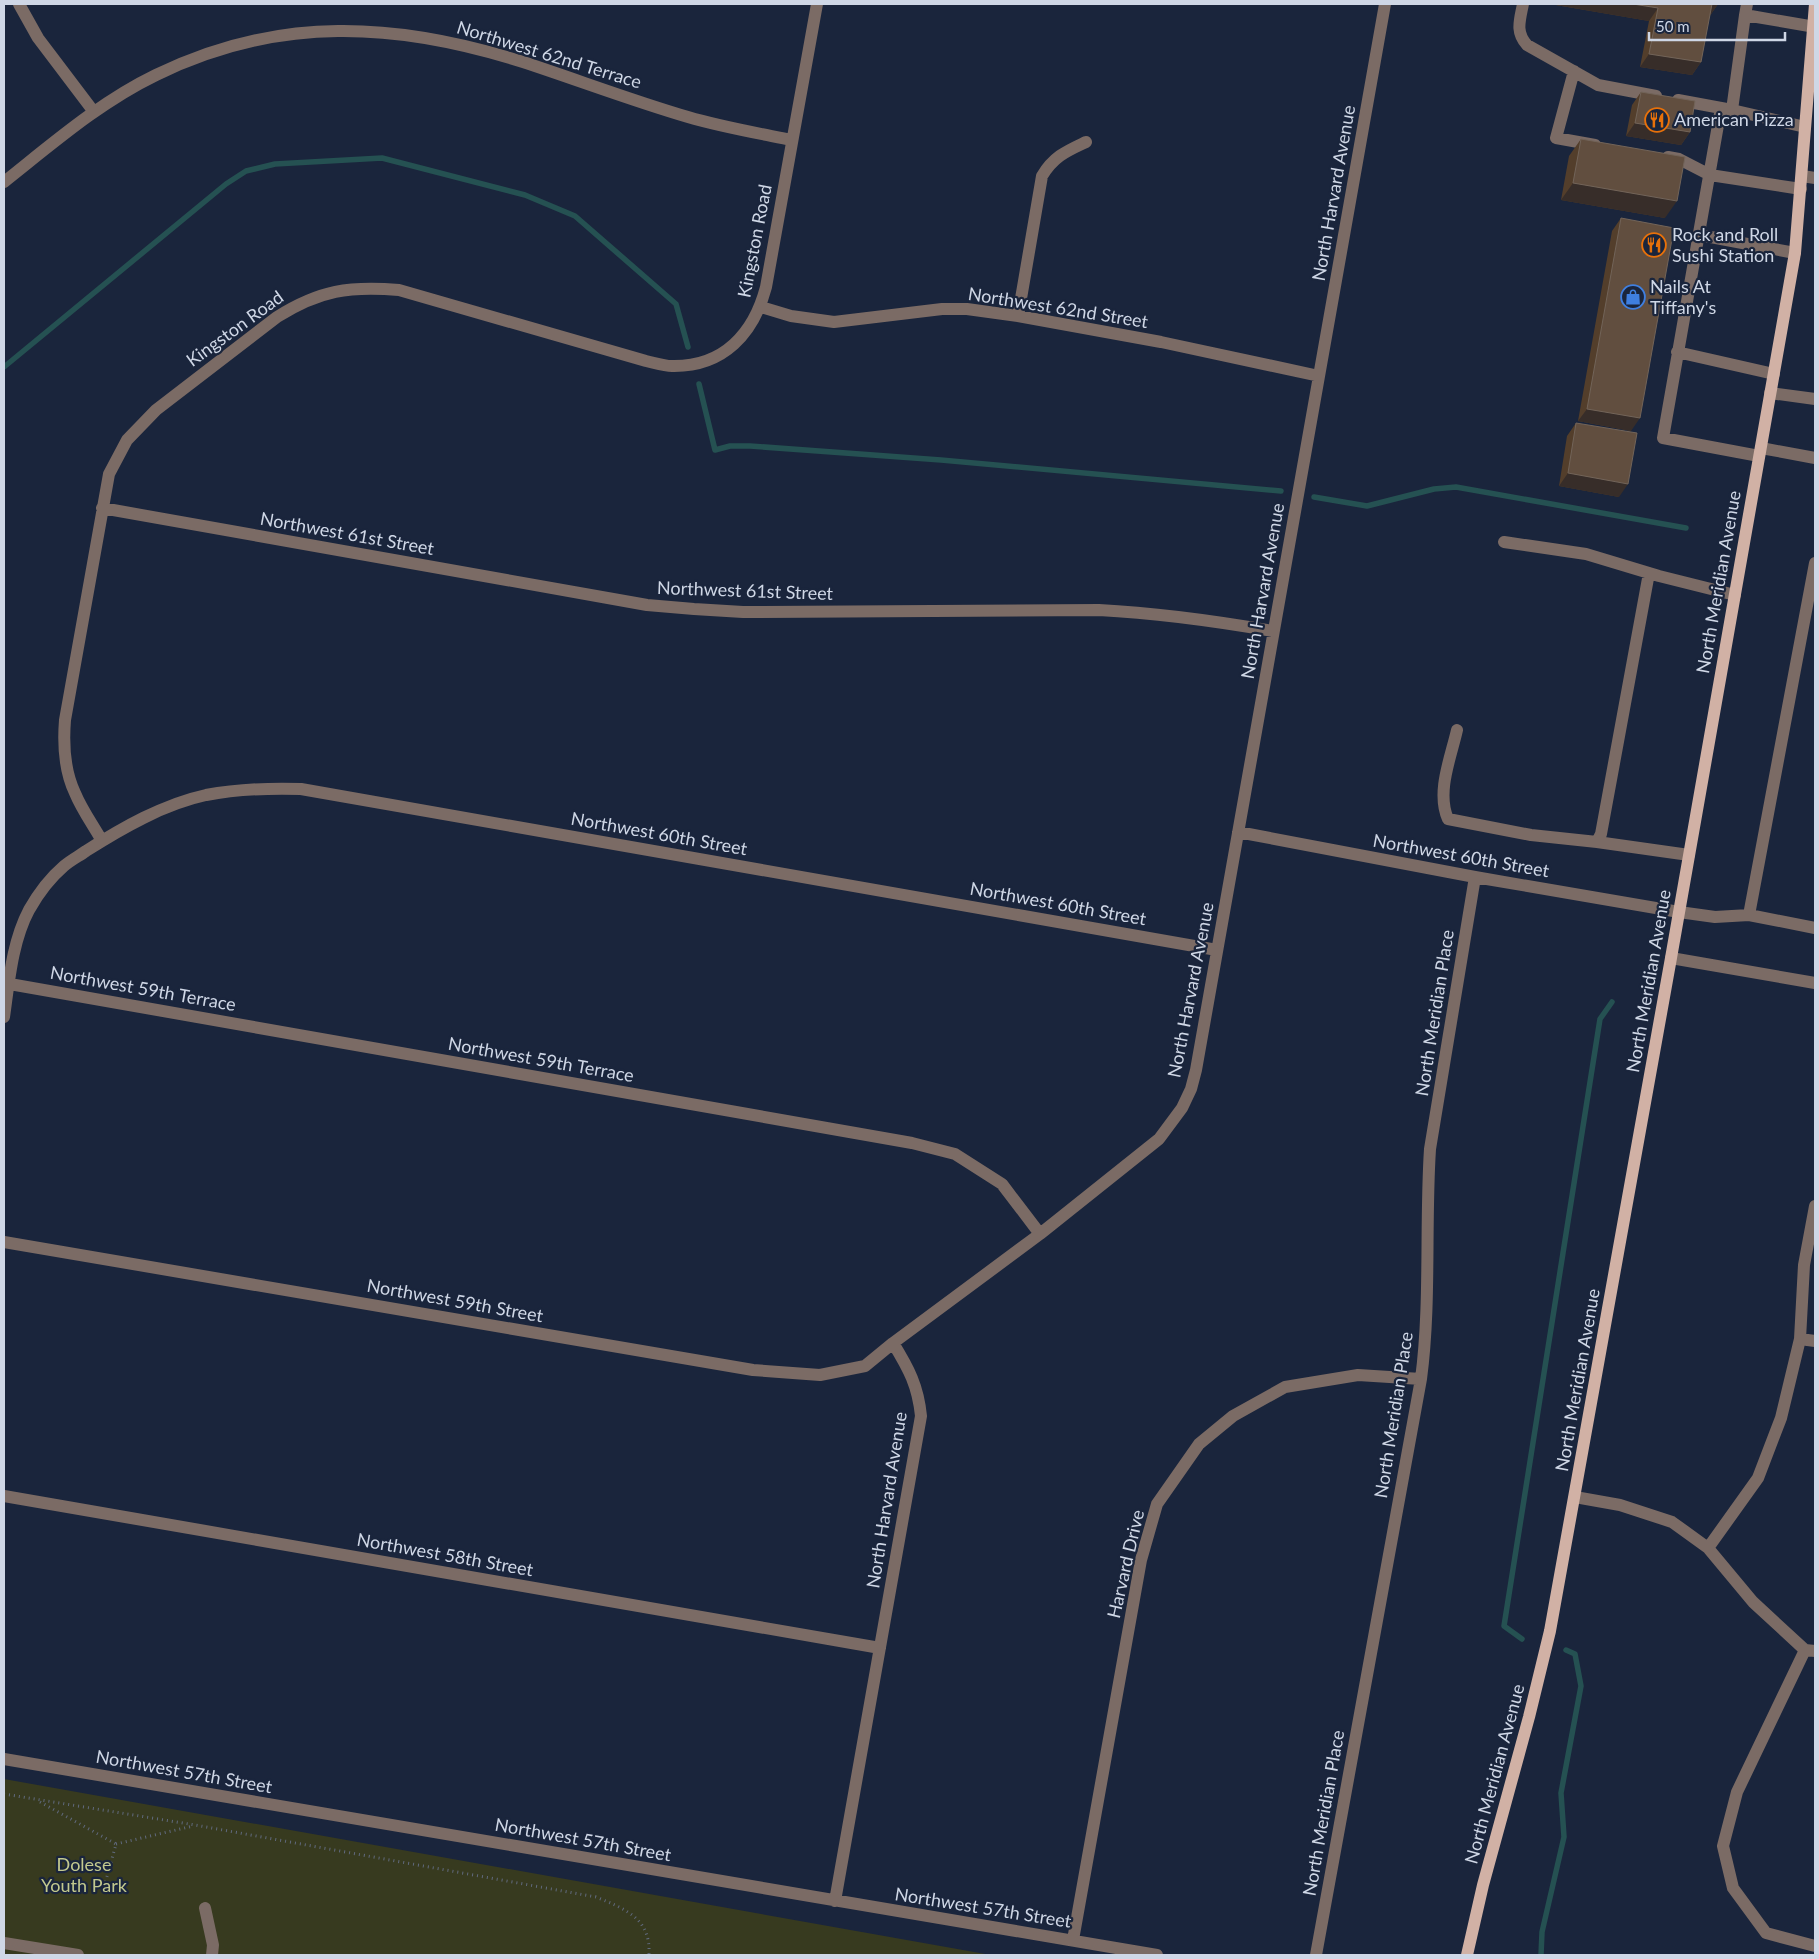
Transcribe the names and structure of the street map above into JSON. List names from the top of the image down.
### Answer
{
  "streets": {
    "main road": ["North Meridian Avenue"],
    "street": [
      "Northwest 62nd Terrace",
      "North Harvard Avenue",
      "Kingston Road",
      "Northwest 62nd Street",
      "Northwest 61st Street",
      "Northwest 60th Street",
      "Northwest 59th Terrace",
      "North Meridian Place",
      "Northwest 59th Street",
      "Northwest 58th Street",
      "Harvard Drive",
      "Northwest 57th Street"
    ]
  },
  "crossings": [
    ["Northwest 62nd Terrace", "Kingston Road"],
    ["North Harvard Avenue", "Northwest 62nd Street"],
    ["North Harvard Avenue", "Northwest 61st Street"],
    ["North Harvard Avenue", "Northwest 60th Street"],
    ["North Harvard Avenue", "Northwest 59th Terrace"],
    ["North Harvard Avenue", "Northwest 59th Street"],
    ["North Harvard Avenue", "Northwest 58th Street"],
    ["North Harvard Avenue", "Northwest 57th Street"],
    ["Kingston Road", "Northwest 62nd Street"],
    ["Kingston Road", "Northwest 61st Street"],
    ["Kingston Road", "Northwest 60th Street"],
    ["North Meridian Avenue", "Northwest 60th Street"],
    ["Northwest 60th Street", "North Meridian Place"],
    ["North Meridian Place", "Harvard Drive"],
    ["Harvard Drive", "Northwest 57th Street"]
  ],
  "parks": ["Dolese Youth Park"],
  "places": {
    "restaurant": ["American Pizza", "Rock and Roll Sushi Station"],
    "shop": ["Nails At Tiffany's"]
  },
  "scale_bar": "50 m"
}
